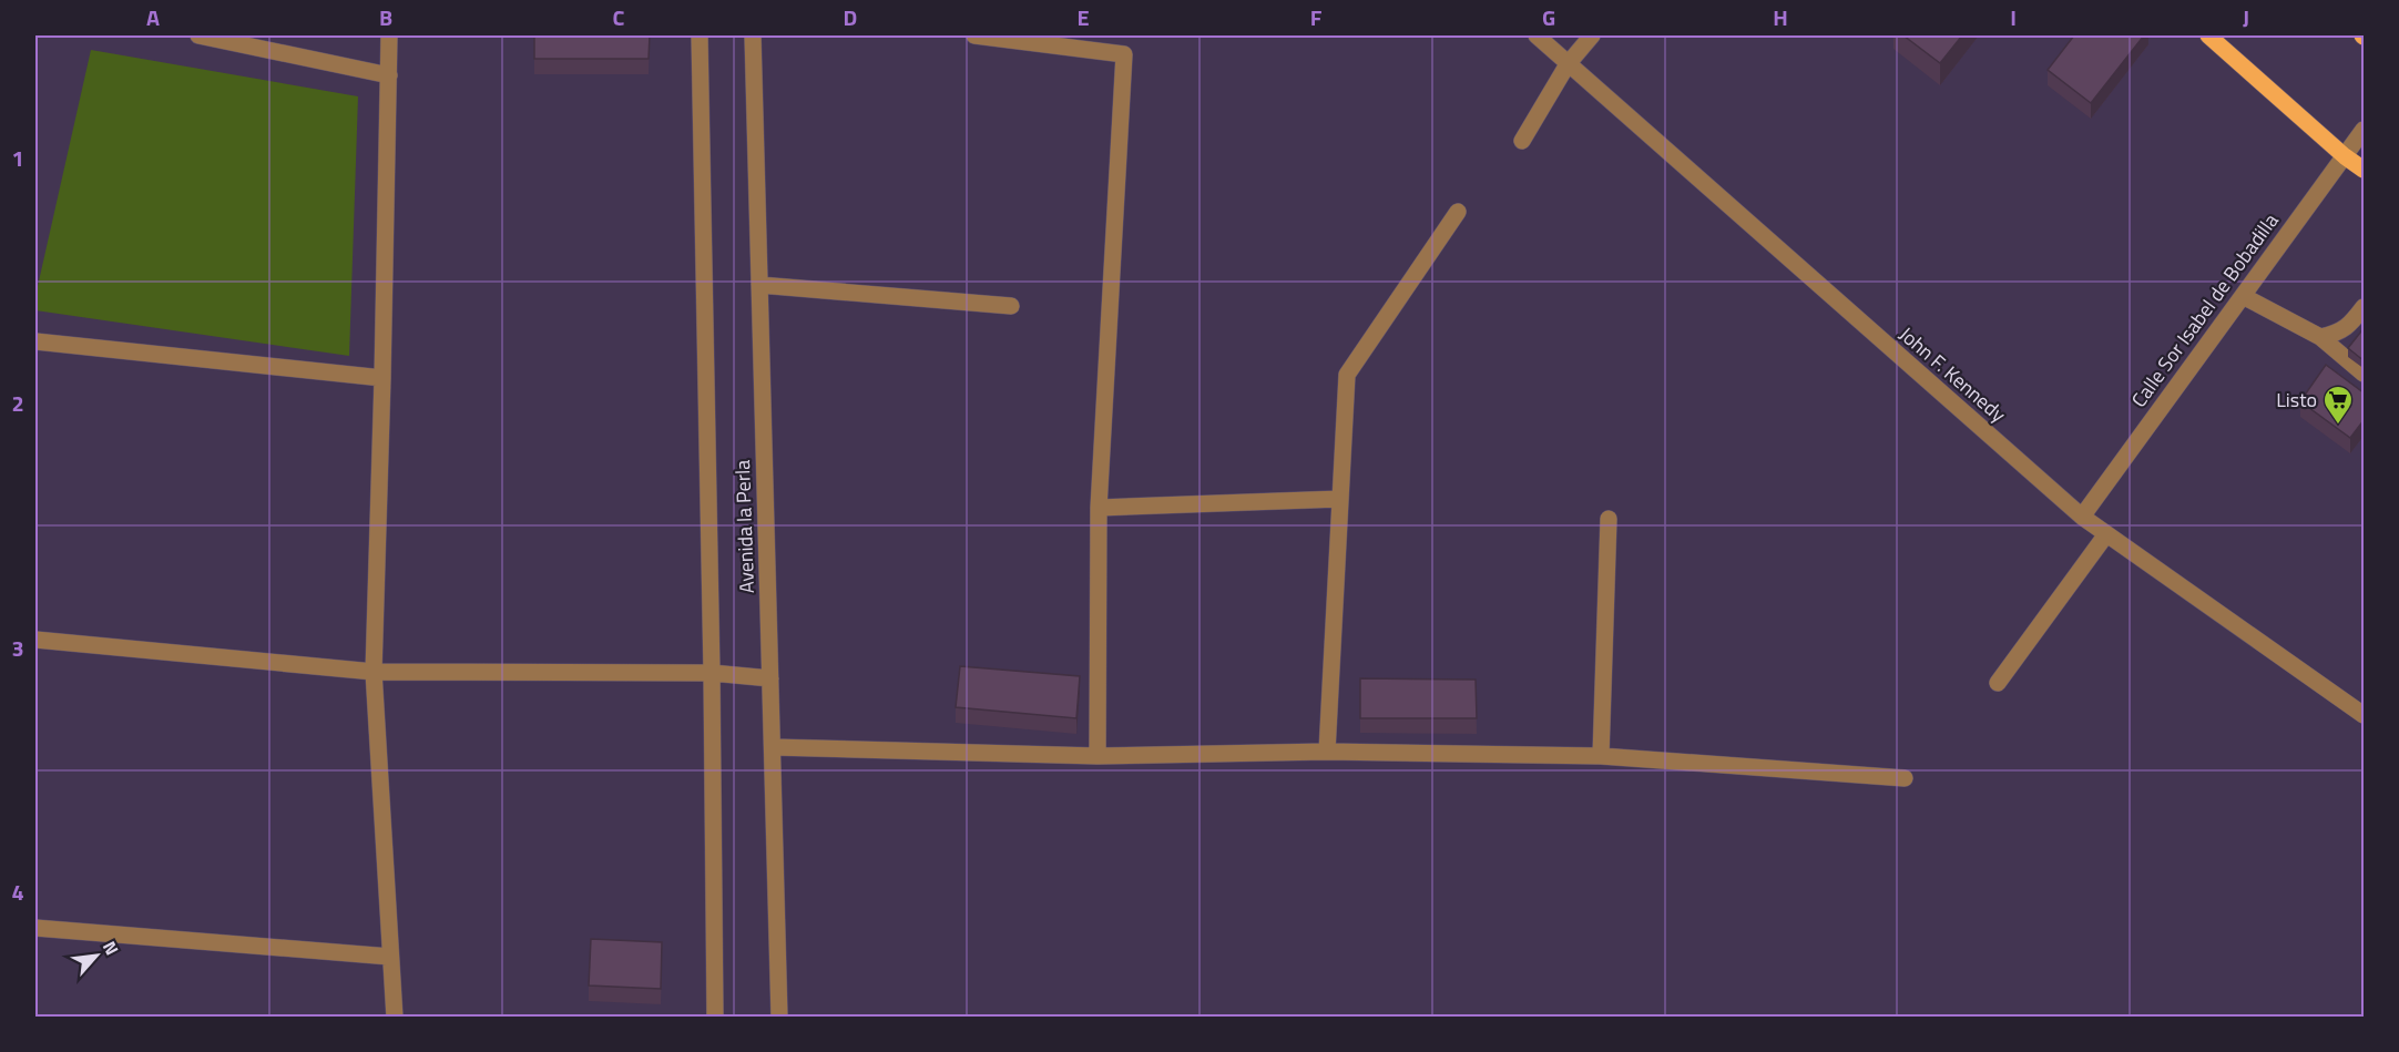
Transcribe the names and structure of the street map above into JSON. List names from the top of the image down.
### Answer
{
  "streets": {
    "street": ["Calle Sor Isabel de Bobadilla", "John F. Kennedy", "Avenida la Perla"]
  },
  "crossings": [
    ["Calle Sor Isabel de Bobadilla", "John F. Kennedy"]
  ],
  "places": {
    "supermarket": ["Listo"]
  },
  "north": "top right",
  "grid": {
    "columns": [
      "A",
      "B",
      "C",
      "D",
      "E",
      "F",
      "G",
      "H",
      "I",
      "J"
    ],
    "rows": [
      "1",
      "2",
      "3",
      "4"
    ]
  }
}
